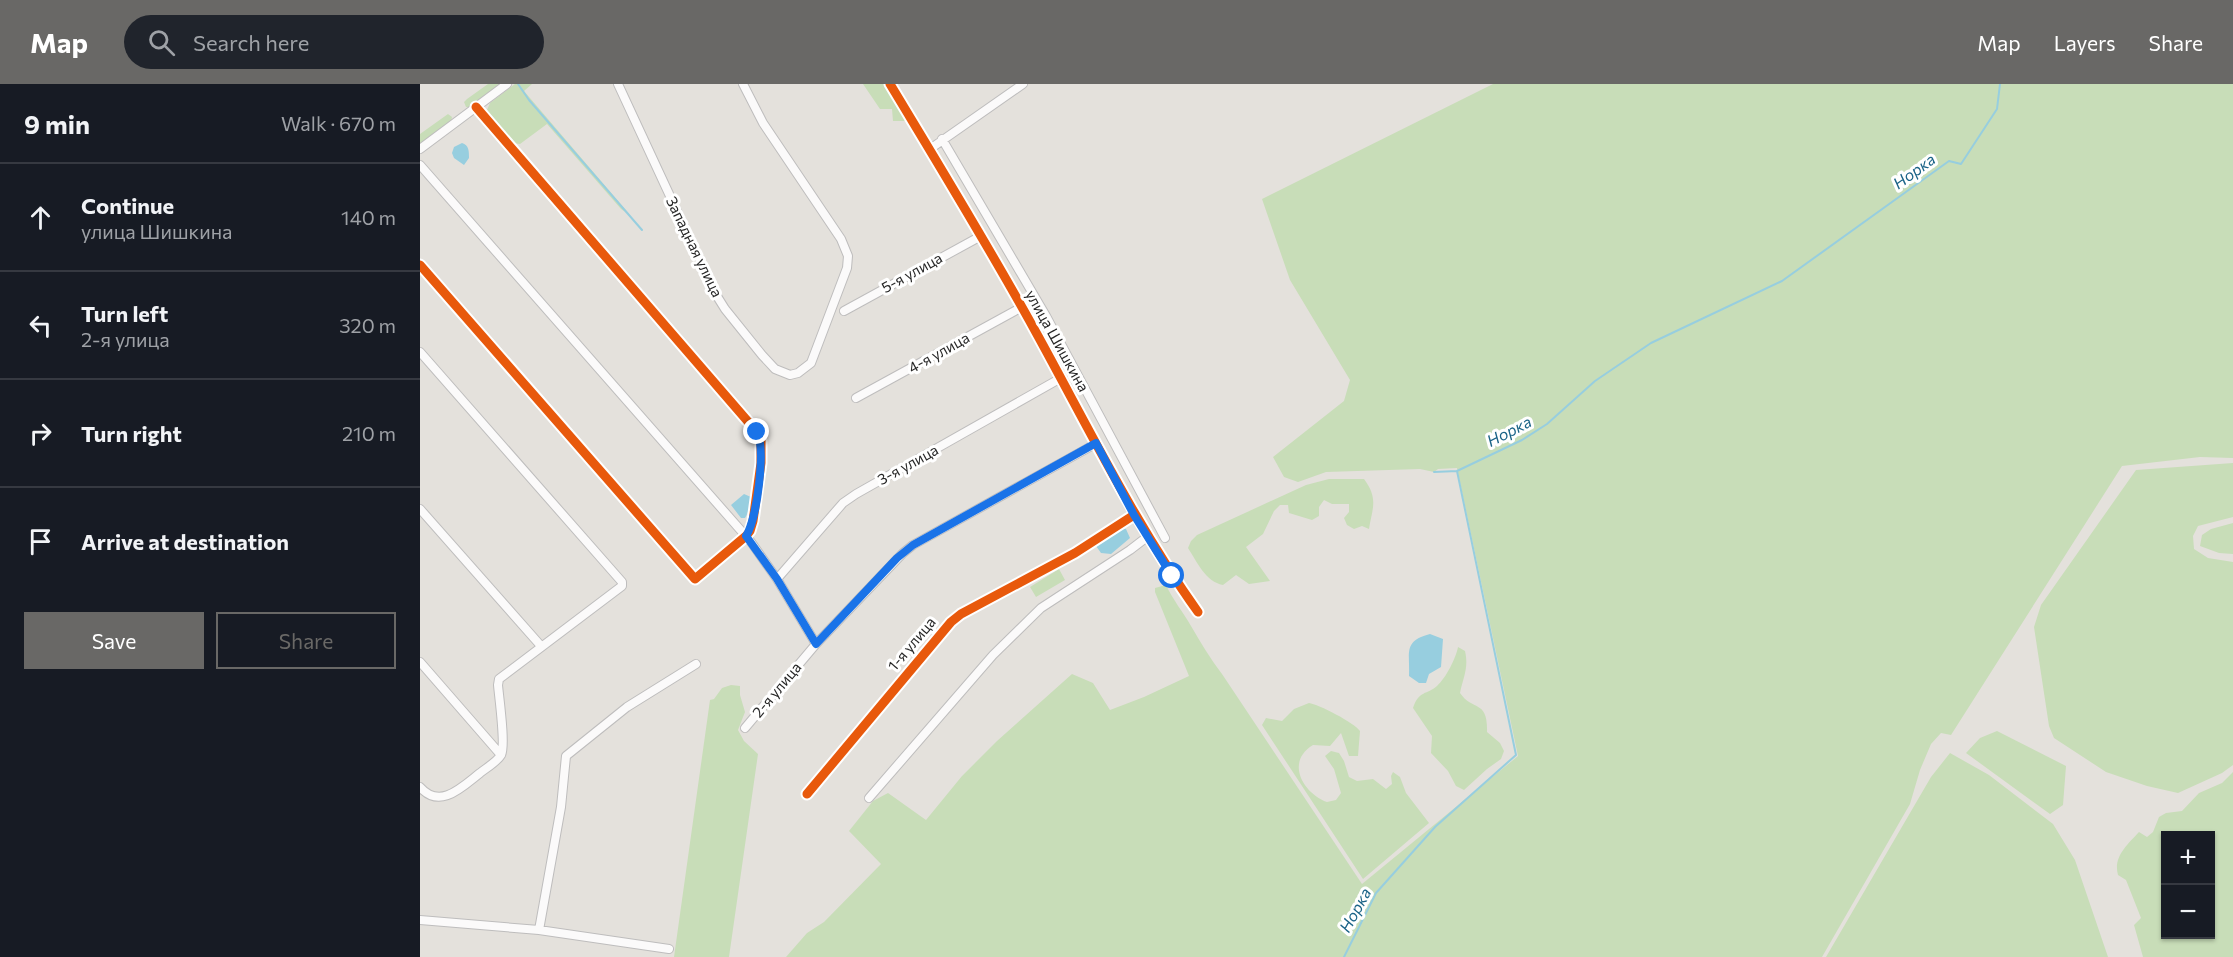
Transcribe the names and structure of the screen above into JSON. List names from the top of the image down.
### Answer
{
  "streets": {
    "street": [
      "Западная улица",
      "5-я улица",
      "улица Шишкина",
      "4-я улица",
      "3-я улица",
      "1-я улица",
      "2-я улица"
    ]
  },
  "crossings": [
    ["5-я улица", "улица Шишкина"],
    ["улица Шишкина", "4-я улица"],
    ["улица Шишкина", "3-я улица"],
    ["улица Шишкина", "1-я улица"],
    ["улица Шишкина", "2-я улица"]
  ],
  "water": ["Норка"],
  "page": {
    "header": "Map",
    "search": "Search here",
    "nav": ["Map", "Layers", "Share"],
    "heading": ["9 min", "Walk · 670 m"],
    "list": [
      ["Continue", "улица Шишкина", "140 m"],
      ["Turn left", "2-я улица", "320 m"],
      ["Turn right", "210 m"],
      "Arrive at destination"
    ],
    "buttons": ["Save", "Share"],
    "map_buttons": ["+", "−"]
  }
}
